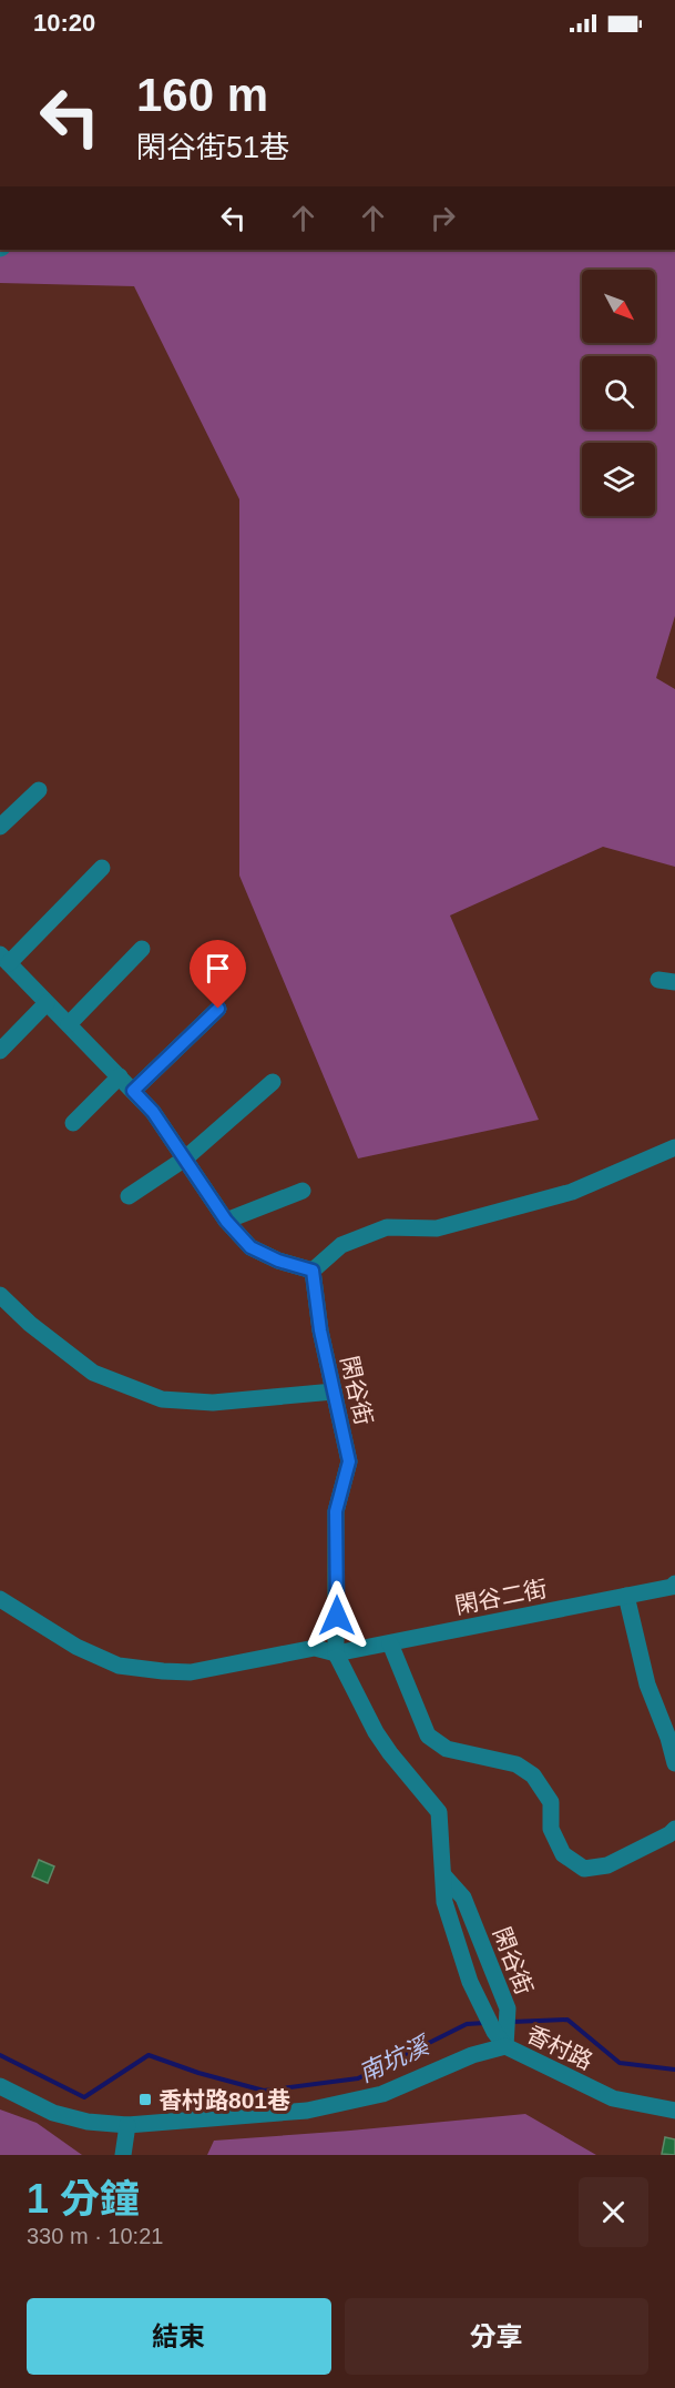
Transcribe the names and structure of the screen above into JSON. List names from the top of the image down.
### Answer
{
  "streets": {
    "street": ["閑谷街", "閑谷二街", "香村路"]
  },
  "crossings": [
    ["閑谷街", "閑谷二街"],
    ["閑谷街", "香村路"]
  ],
  "water": ["南坑溪"],
  "places": {
    "transit": ["香村路801巷"]
  },
  "north": "bottom right",
  "page": {
    "status": "10:20",
    "turn": ["160 m", "閑谷街51巷"],
    "heading": ["1 分鐘", "330 m · 10:21"],
    "buttons": ["結束", "分享"]
  }
}
